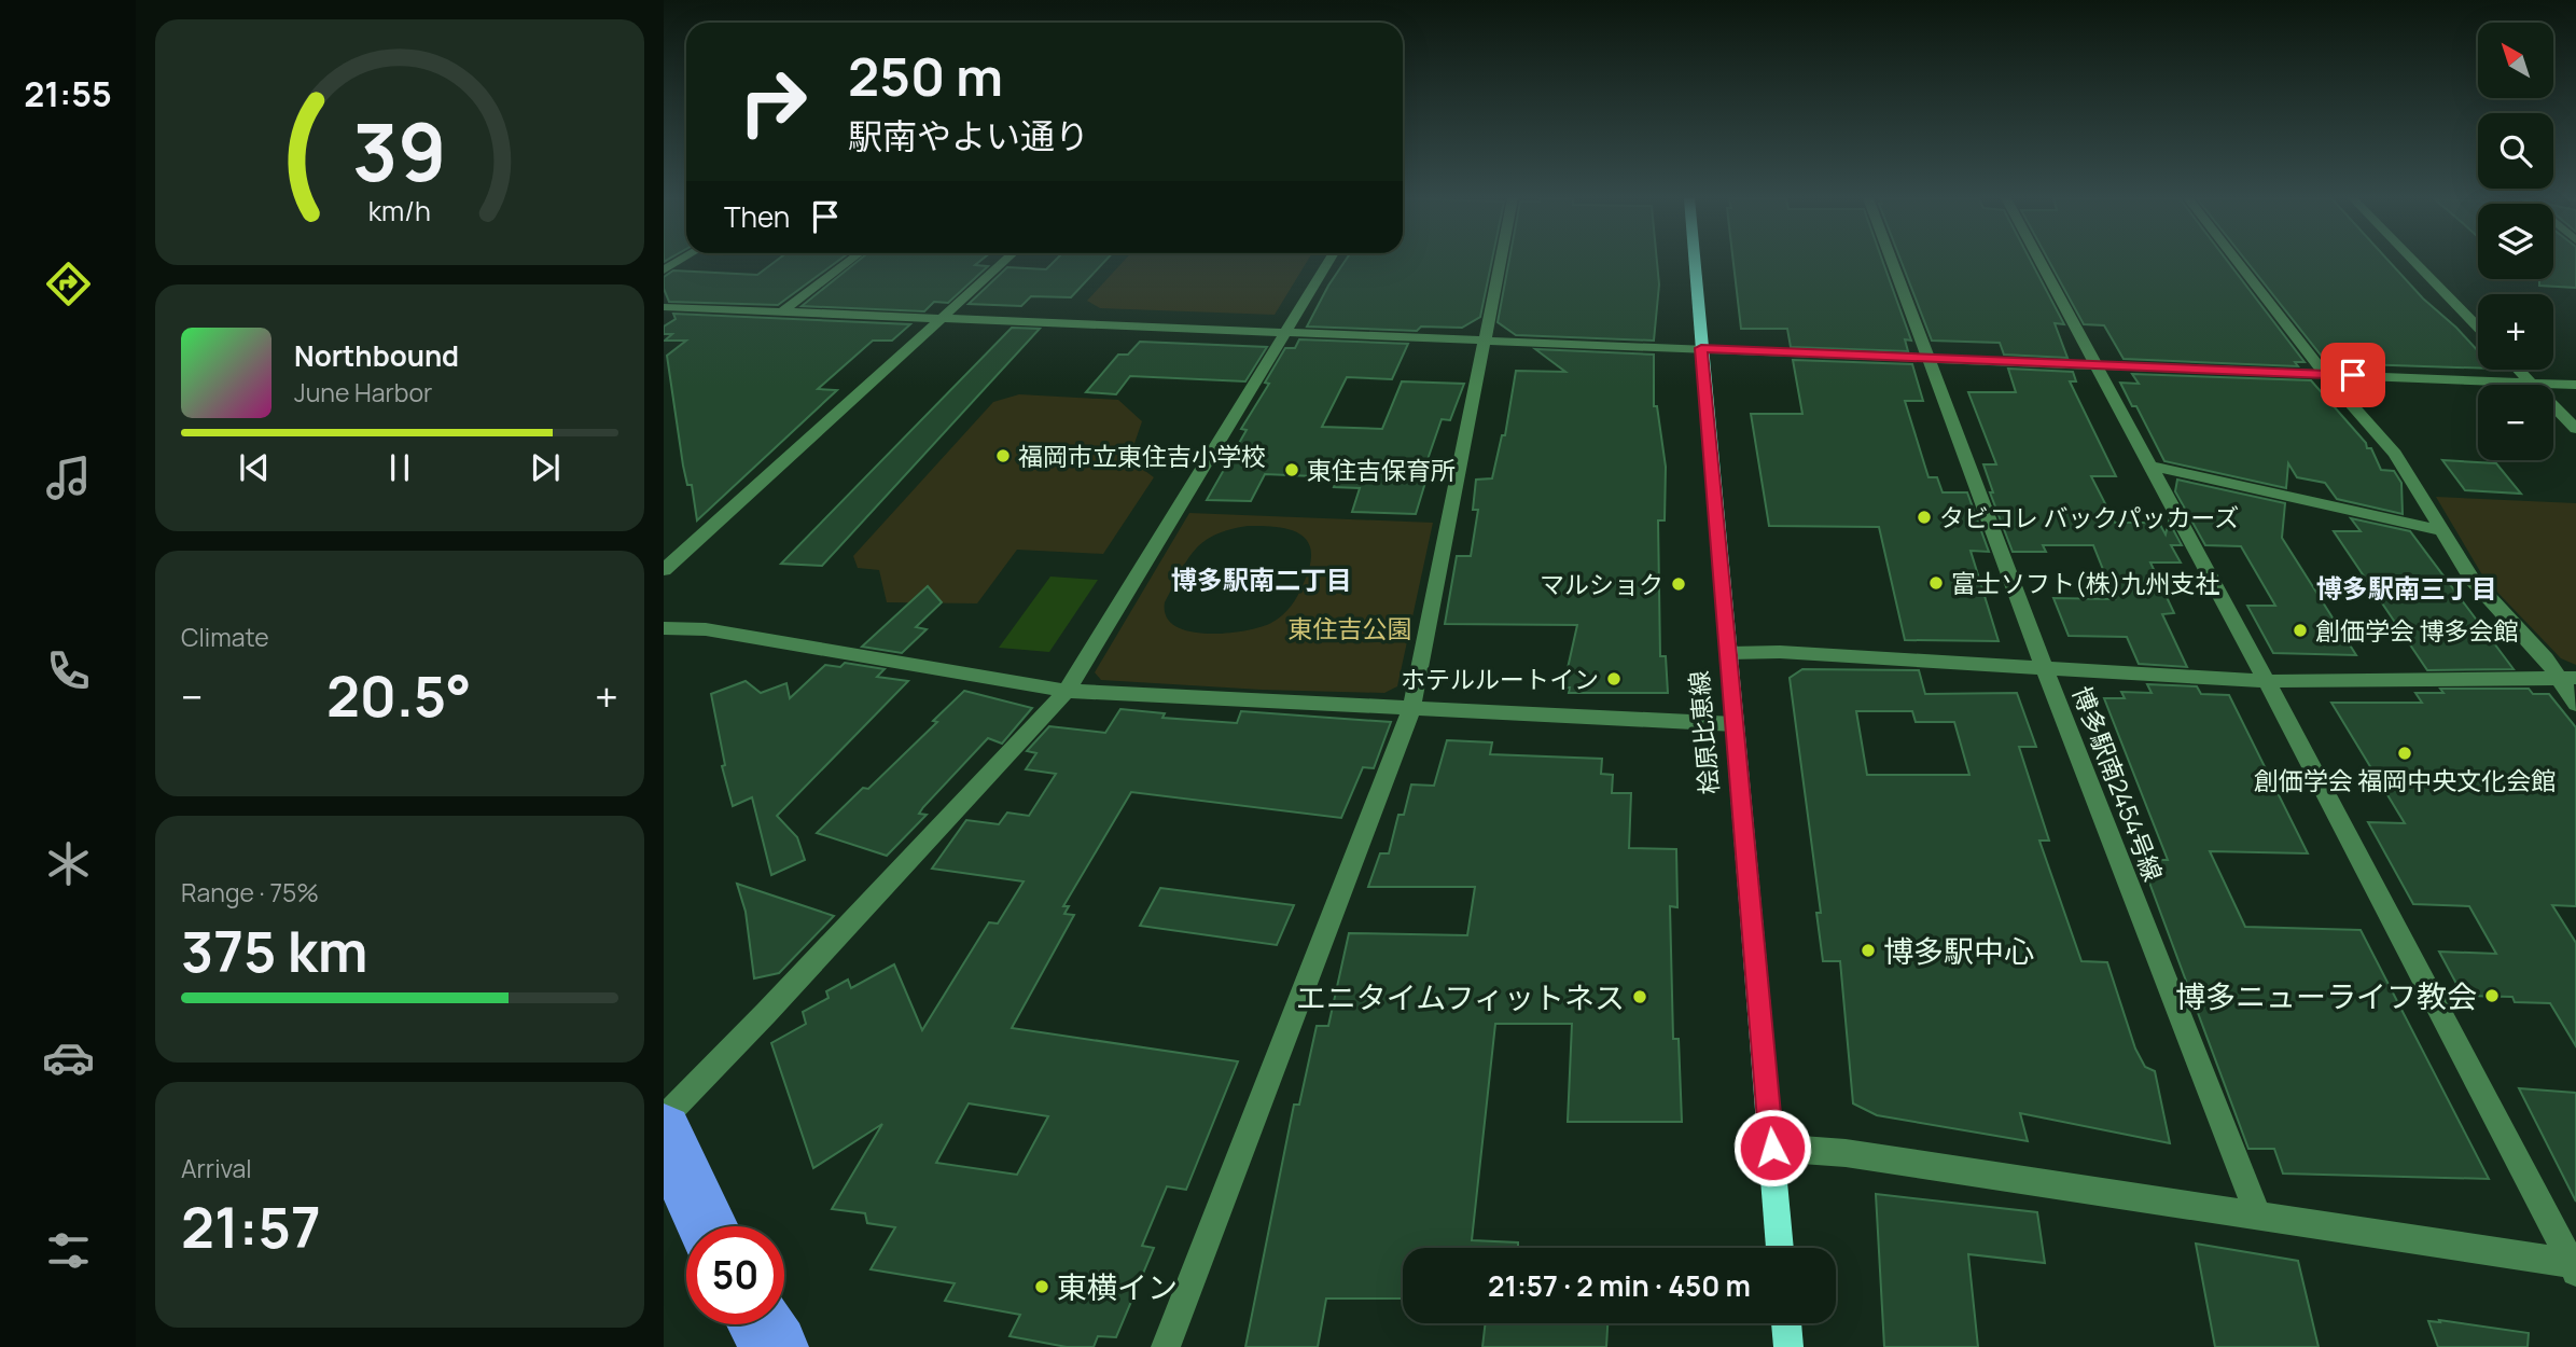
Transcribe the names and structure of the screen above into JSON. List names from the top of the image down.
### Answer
{
  "streets": {
    "main road": ["桧原比恵線"],
    "street": ["博多駅南2454号線"]
  },
  "districts": ["博多駅南二丁目", "博多駅南三丁目"],
  "parks": ["東住吉公園"],
  "places": [
    "福岡市立東住吉小学校",
    "東住吉保育所",
    "タビコレ バックパッカーズ",
    "富士ソフト(株)九州支社",
    "マルショク",
    "創価学会 博多会館",
    "ホテルルートイン",
    "創価学会 福岡中央文化会館",
    "博多駅中心",
    "博多ニューライフ教会",
    "エニタイムフィットネス",
    "東横イン"
  ],
  "north": "top left",
  "page": {
    "tabs": "21:55",
    "map_buttons": ["+", "−"],
    "turn": ["250 m", "駅南やよい通り"],
    "then": "Then",
    "song": ["Northbound", "June Harbor"],
    "tile": [
      "Climate",
      ["Range · 75%", "375 km"],
      ["Arrival", "21:57"]
    ],
    "heat": ["−", "20.5°", "+"],
    "limit": "50",
    "trip": "21:57 · 2 min · 450 m",
    "gauge": ["39", "km/h"]
  }
}
